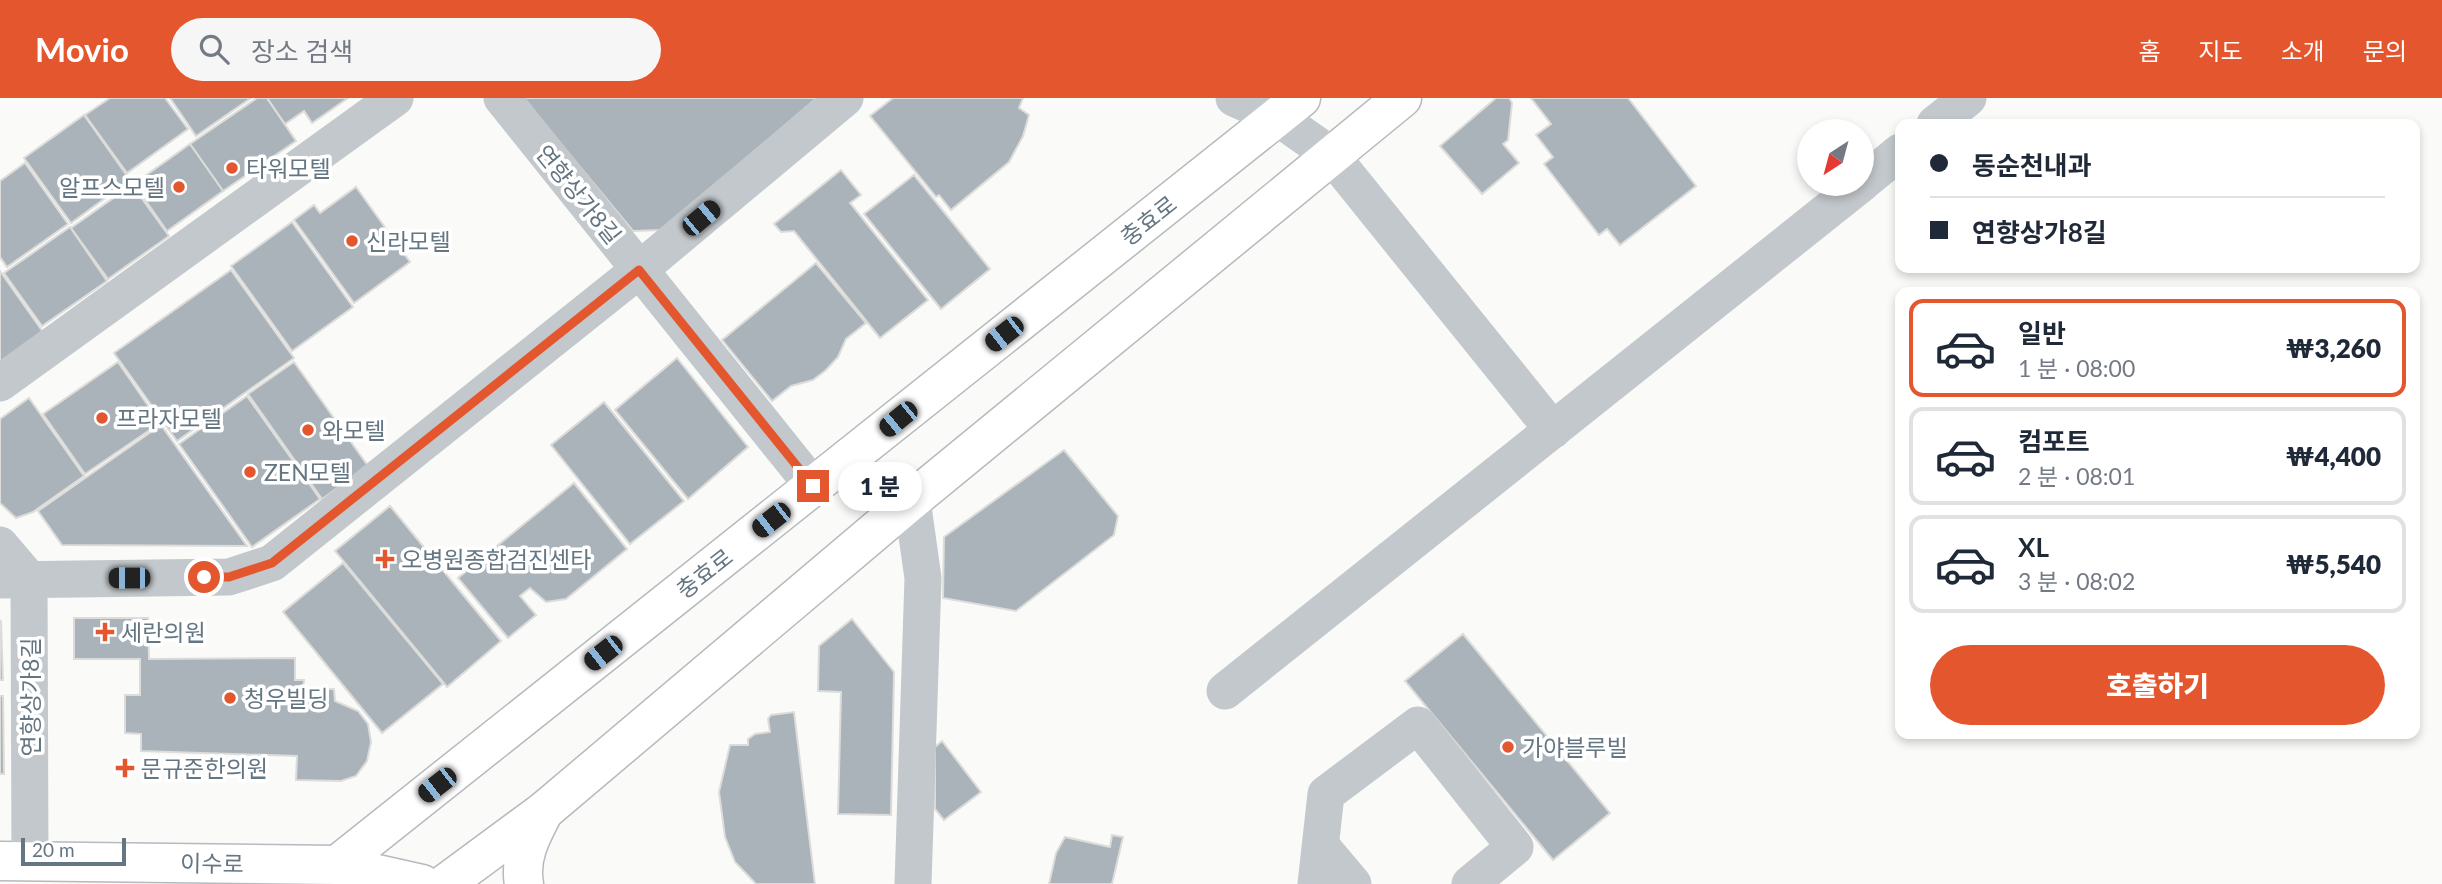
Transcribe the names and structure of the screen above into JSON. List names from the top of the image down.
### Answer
{
  "streets": {
    "main road": ["충효로", "이수로"],
    "street": ["연향상가8길"]
  },
  "crossings": [
    ["연향상가8길", "충효로"],
    ["연향상가8길", "이수로"],
    ["충효로", "이수로"]
  ],
  "places": {
    "other": [
      "타워모텔",
      "알프스모텔",
      "신라모텔",
      "프라자모텔",
      "와모텔",
      "ZEN모텔",
      "청우빌딩",
      "가야블루빌"
    ],
    "health": ["오병원종합검진센타", "세란의원", "문규준한의원"]
  },
  "scale_bar": "20 m",
  "north": "bottom left",
  "page": {
    "header": "Movio",
    "search": "장소 검색",
    "nav": [
      "홈",
      "지도",
      "소개",
      "문의"
    ],
    "banner": ["동순천내과", "연향상가8길"],
    "list": [
      {
        "name": "일반",
        "note": "1 분 · 08:00",
        "value": "₩3,260"
      },
      {
        "name": "컴포트",
        "note": "2 분 · 08:01",
        "value": "₩4,400"
      },
      {
        "name": "XL",
        "note": "3 분 · 08:02",
        "value": "₩5,540"
      }
    ],
    "bubble": "1 분",
    "buttons": "호출하기",
    "scale": "20 m"
  }
}
